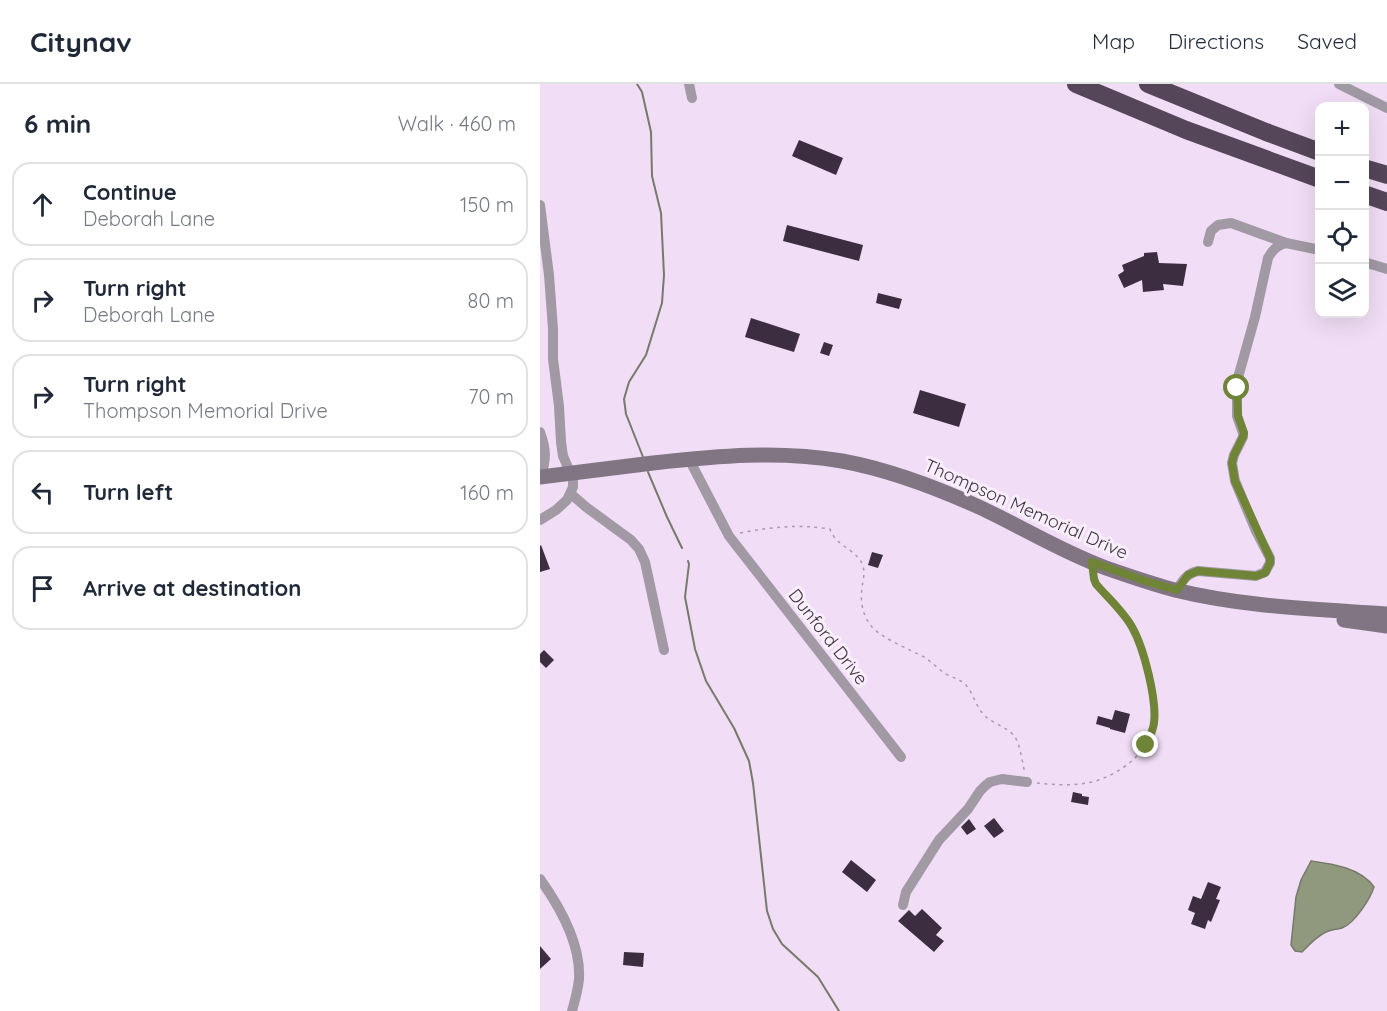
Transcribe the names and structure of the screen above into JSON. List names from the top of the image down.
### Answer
{
  "streets": {
    "main road": ["Thompson Memorial Drive"],
    "street": ["Dunford Drive"]
  },
  "crossings": [
    ["Thompson Memorial Drive", "Dunford Drive"]
  ],
  "page": {
    "header": "Citynav",
    "nav": ["Map", "Directions", "Saved"],
    "heading": ["6 min", "Walk · 460 m"],
    "map_buttons": ["+", "−"],
    "list": [
      ["Continue", "Deborah Lane", "150 m"],
      ["Turn right", "Deborah Lane", "80 m"],
      ["Turn right", "Thompson Memorial Drive", "70 m"],
      ["Turn left", "160 m"],
      "Arrive at destination"
    ]
  }
}
